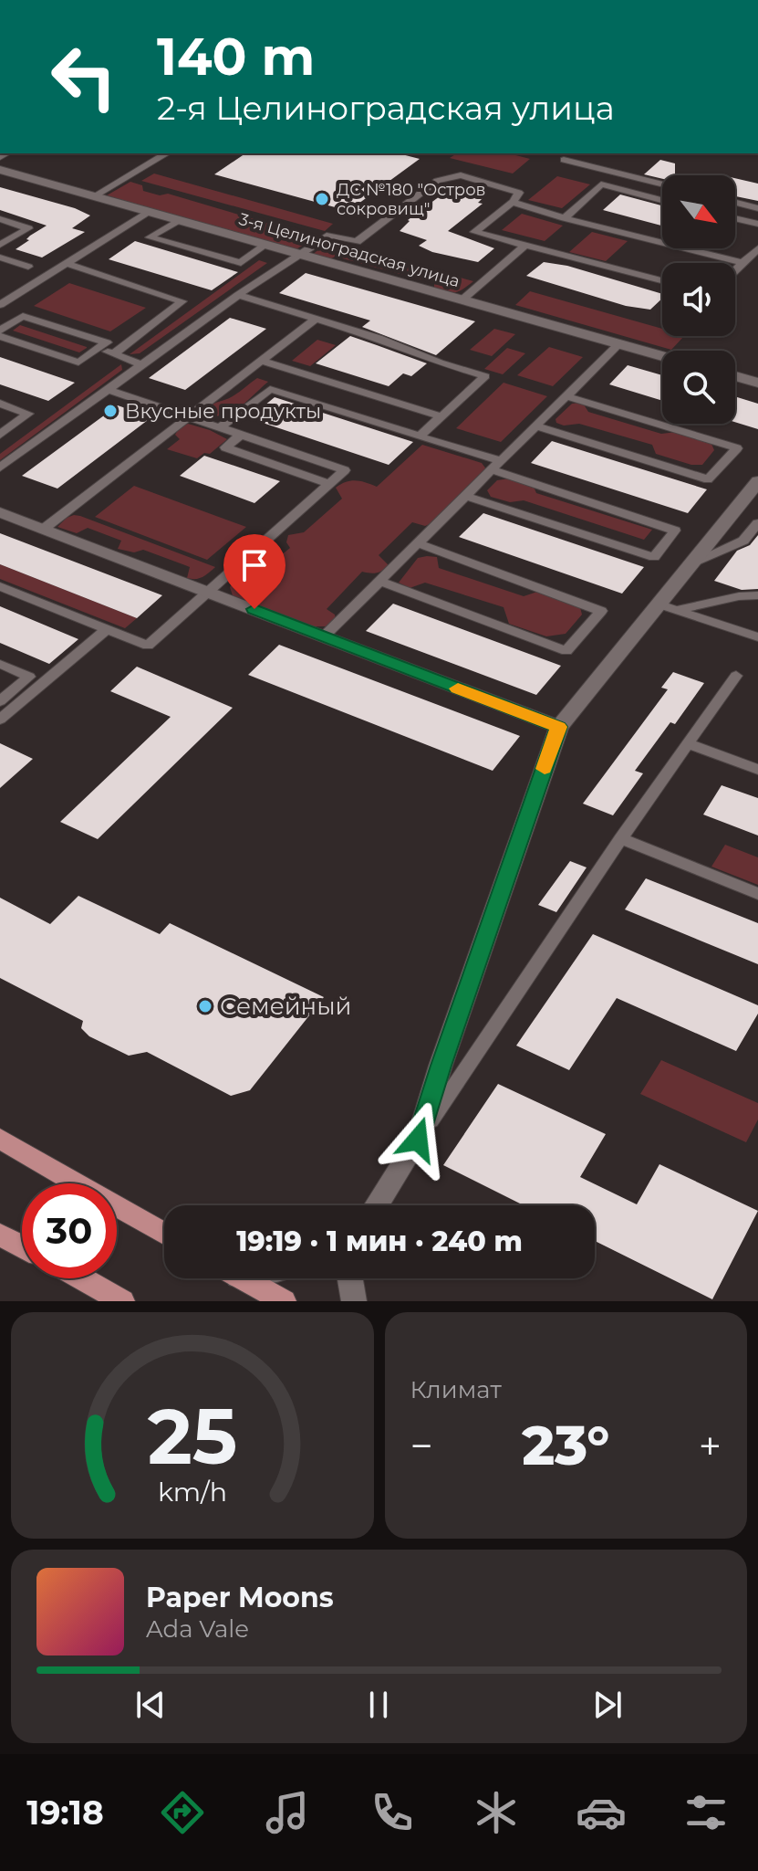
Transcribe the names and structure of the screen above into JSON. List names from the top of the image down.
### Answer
{
  "streets": {
    "street": ["3-я Целиноградская улица"]
  },
  "places": ["ДС №180 \"Остров сокровищ\"", "Вкусные продукты", "Семейный"],
  "north": "bottom right",
  "page": {
    "turn": ["140 m", "2-я Целиноградская улица"],
    "limit": "30",
    "trip": "19:19 · 1 мин · 240 m",
    "tile": "Климат",
    "heat": ["−", "23°", "+"],
    "song": ["Paper Moons", "Ada Vale"],
    "tabs": "19:18",
    "gauge": ["25", "km/h"]
  }
}
